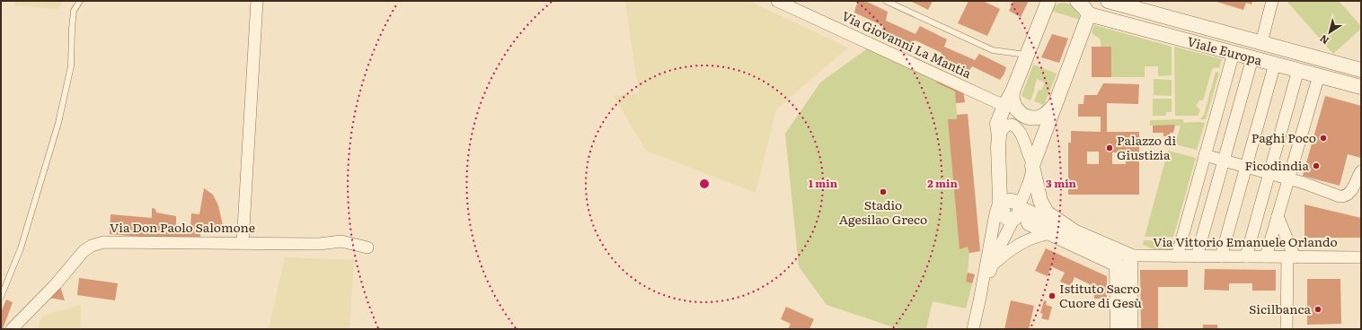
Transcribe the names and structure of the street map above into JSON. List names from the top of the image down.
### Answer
{
  "streets": {
    "street": [
      "Via Giovanni La Mantia",
      "Viale Europa",
      "Via Don Paolo Salomone",
      "Via Vittorio Emanuele Orlando"
    ]
  },
  "places": [
    "Paghi Poco",
    "Palazzo di Giustizia",
    "Ficodindia",
    "Stadio Agesilao Greco",
    "Istituto Sacro Cuore di Gesù",
    "Sicilbanca"
  ],
  "north": "bottom left",
  "rings": ["1 min", "2 min", "3 min"]
}
